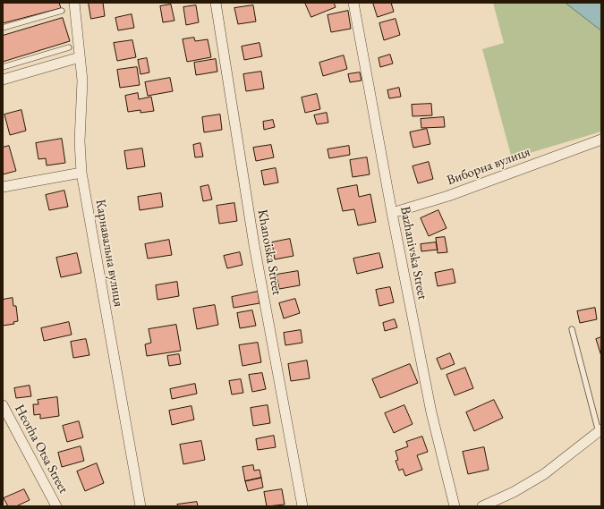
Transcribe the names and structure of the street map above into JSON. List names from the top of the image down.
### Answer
{
  "streets": {
    "street": [
      "Виборна вулиця",
      "Khanoiska Street",
      "Карнавальна вулиця",
      "Bazhanivska Street",
      "Heorha Otsa Street"
    ]
  },
  "crossings": [
    ["Виборна вулиця", "Bazhanivska Street"]
  ]
}
